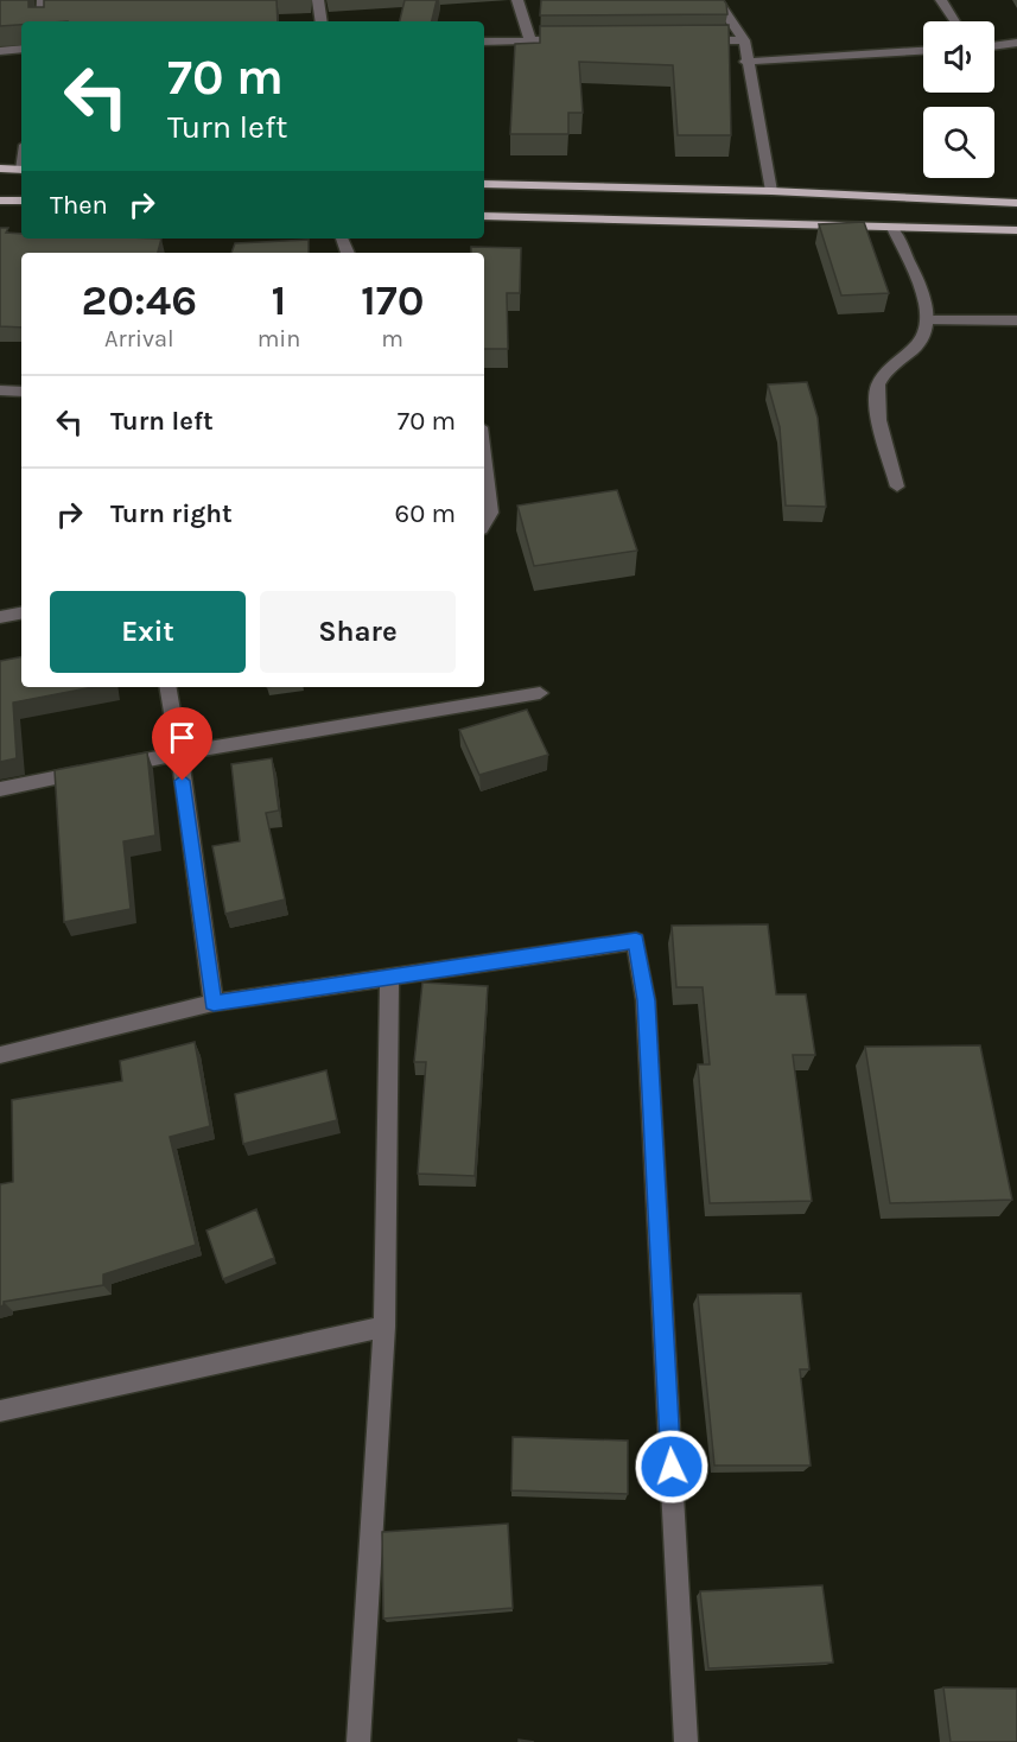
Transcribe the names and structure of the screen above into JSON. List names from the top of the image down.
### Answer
{
  "page": {
    "turn": ["70 m", "Turn left"],
    "then": "Then",
    "eta": [
      "20:46",
      "Arrival",
      "1",
      "min",
      "170",
      "m"
    ],
    "list": [
      {
        "name": "Turn left",
        "value": "70 m"
      },
      {
        "name": "Turn right",
        "value": "60 m"
      }
    ],
    "buttons": ["Exit", "Share"]
  }
}
